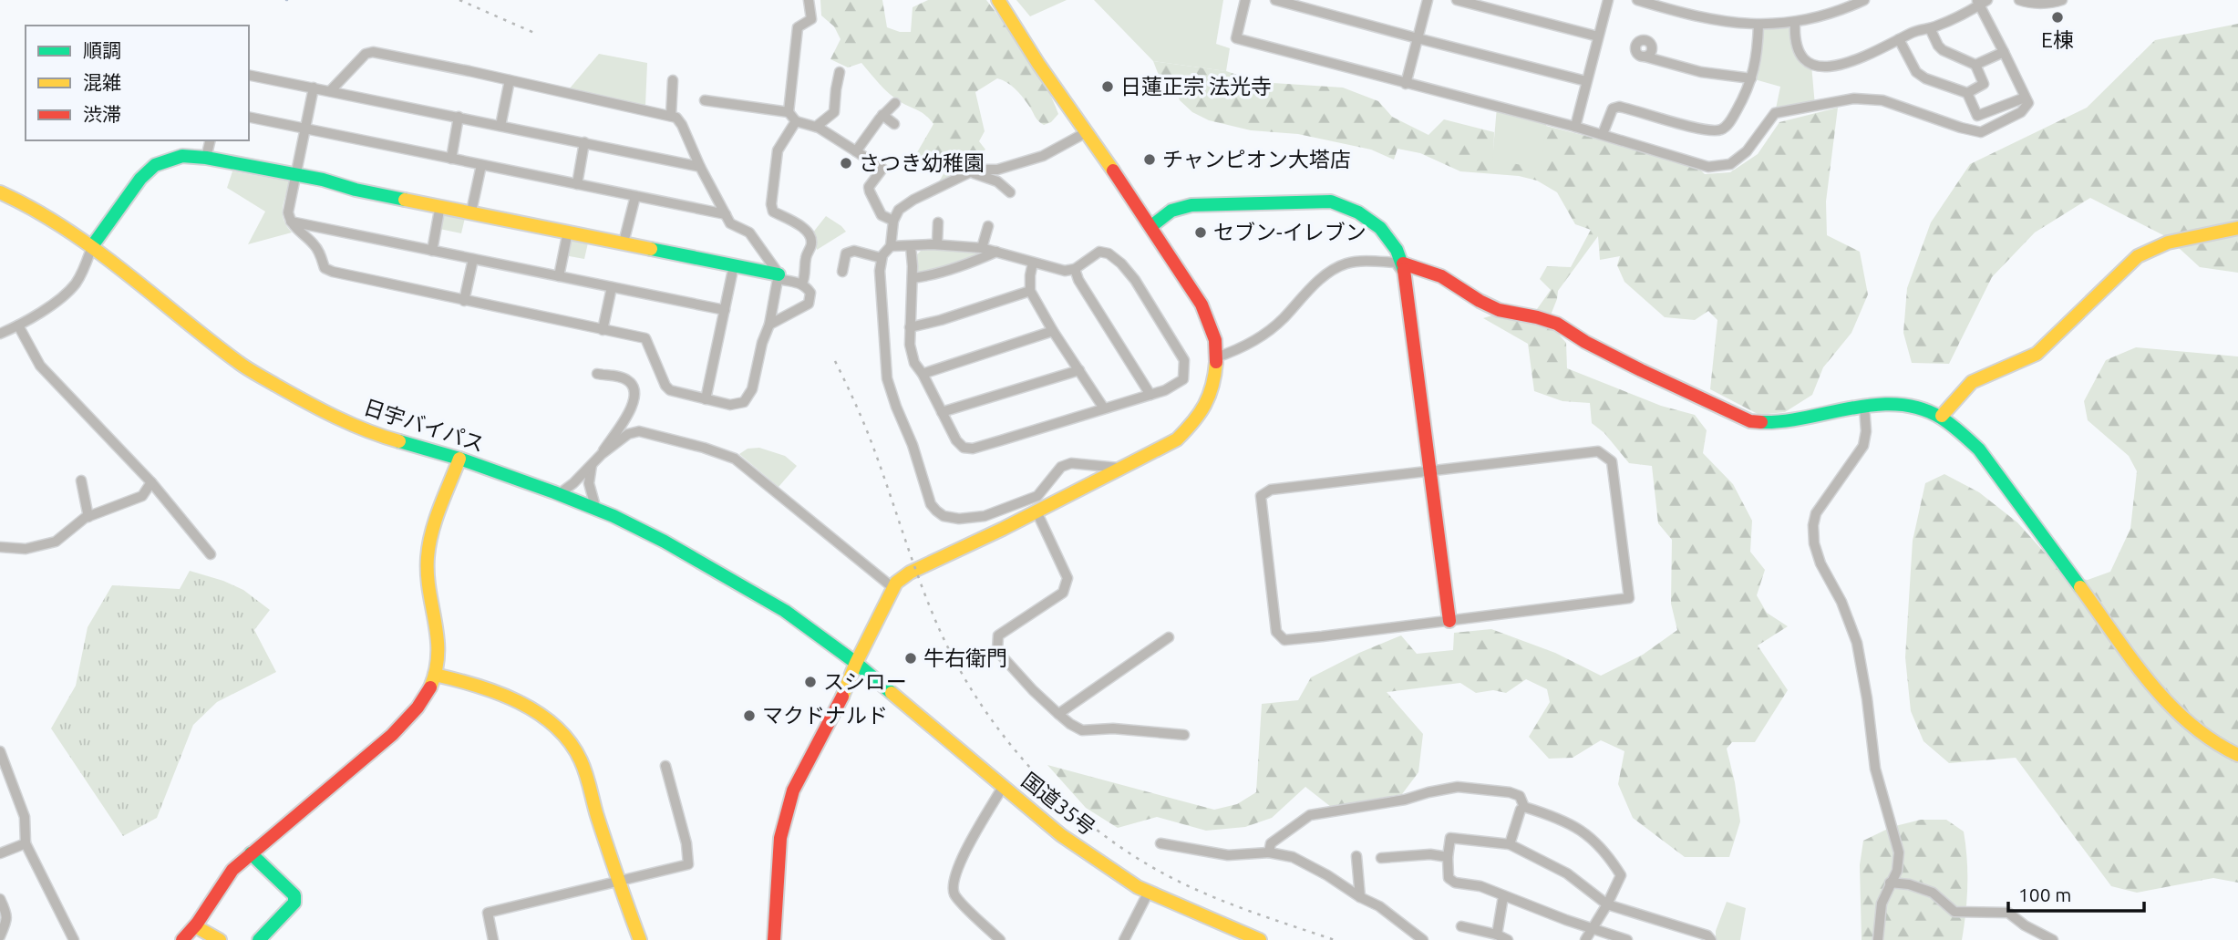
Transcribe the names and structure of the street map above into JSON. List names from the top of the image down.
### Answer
{
  "streets": {
    "main road": ["日宇バイパス", "国道35号"]
  },
  "crossings": [
    ["日宇バイパス", "国道35号"]
  ],
  "places": [
    "E棟",
    "日蓮正宗 法光寺",
    "チャンピオン大塔店",
    "さつき幼稚園",
    "セブン-イレブン",
    "牛右衛門",
    "スシロー",
    "マクドナルド"
  ],
  "legend": ["順調", "混雑", "渋滞"],
  "scale_bar": "100 m"
}
